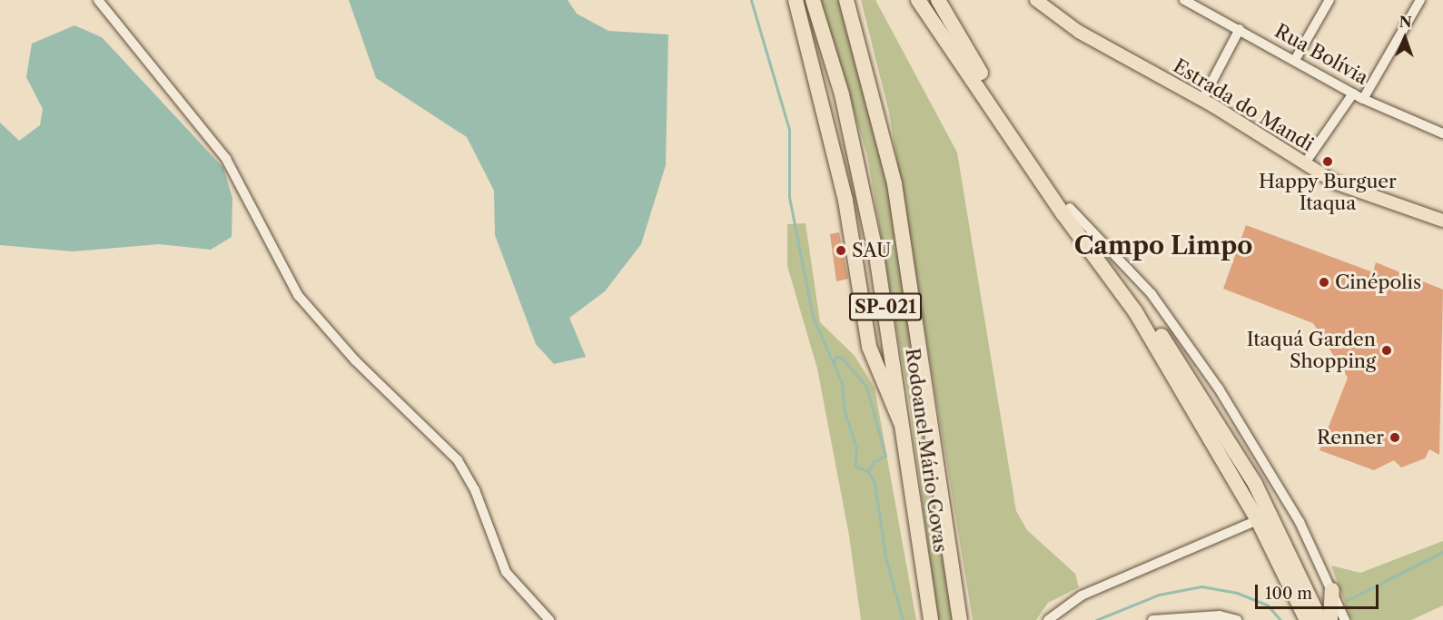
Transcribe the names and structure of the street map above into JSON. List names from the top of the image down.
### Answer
{
  "streets": {
    "highway": ["SP-021", "Rodoanel Mário Covas"],
    "main road": ["Estrada do Mandi"],
    "street": ["Rua Bolívia"]
  },
  "districts": ["Campo Limpo"],
  "places": [
    "Happy Burguer Itaqua",
    "SAU",
    "Cinépolis",
    "Itaquá Garden Shopping",
    "Renner"
  ],
  "scale_bar": "100 m",
  "north": "top"
}
